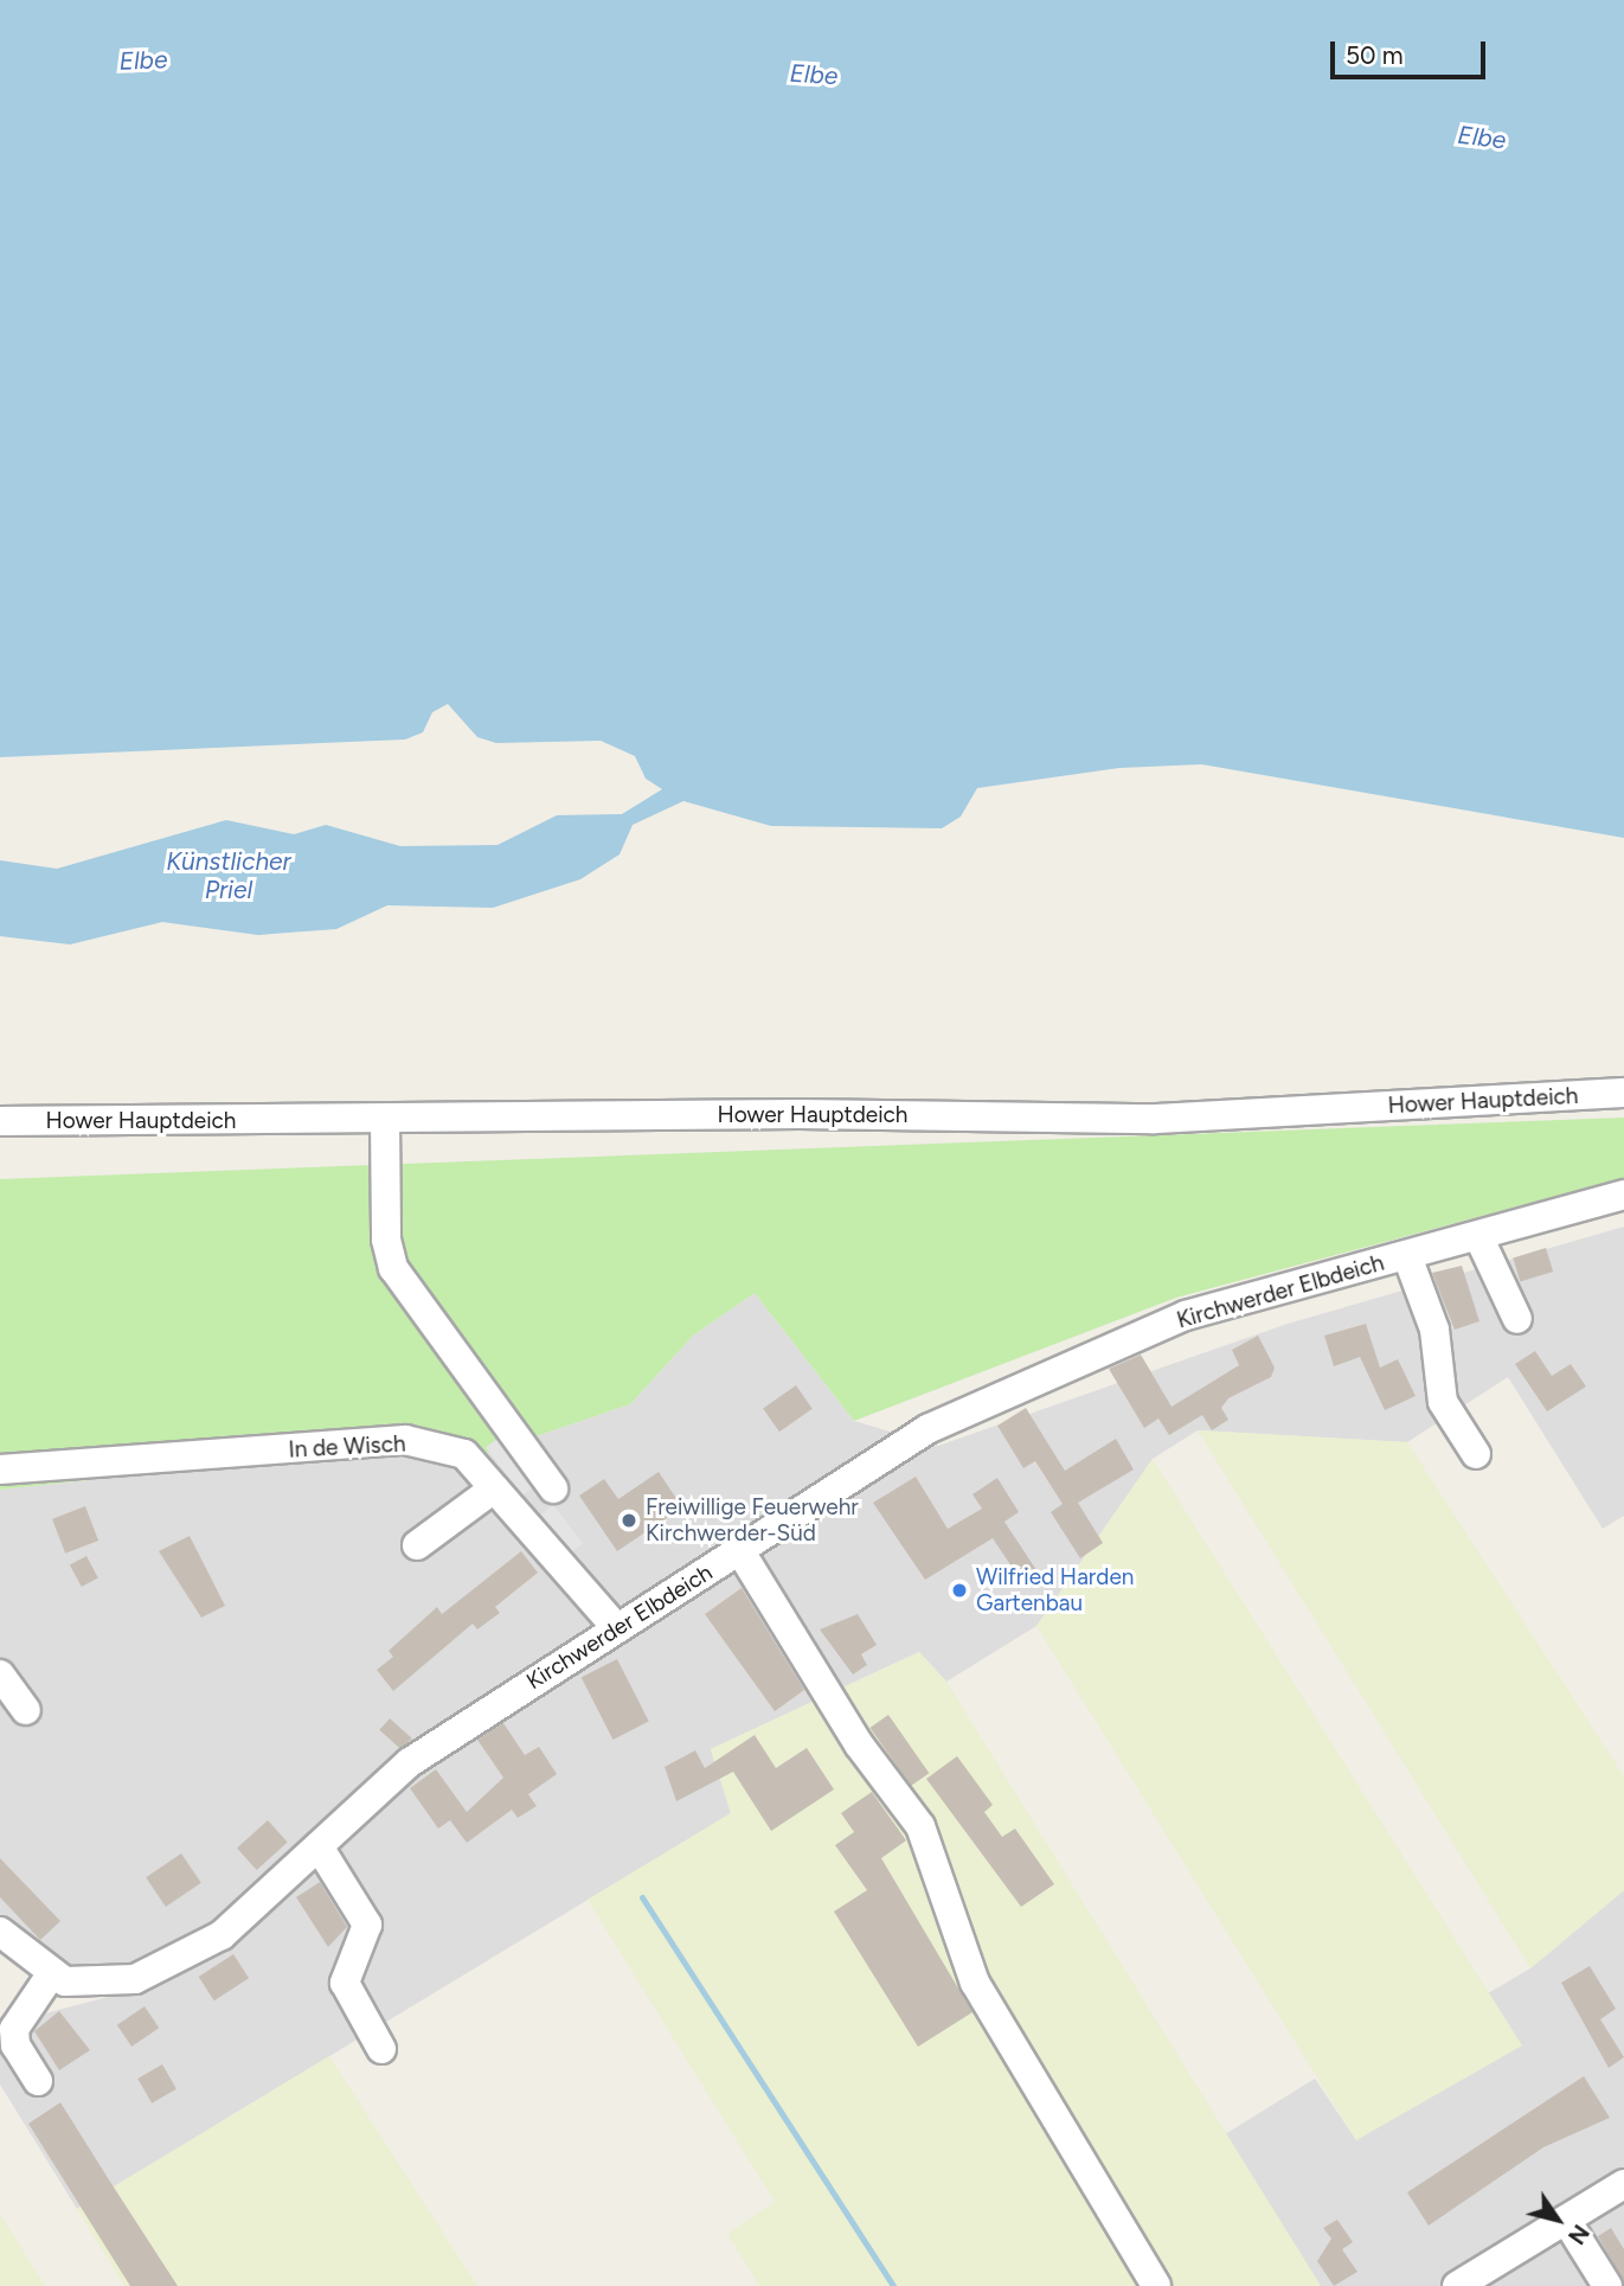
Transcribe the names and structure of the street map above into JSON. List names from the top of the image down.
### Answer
{
  "streets": {
    "street": ["Hower Hauptdeich", "Kirchwerder Elbdeich", "In de Wisch"]
  },
  "crossings": [
    ["Kirchwerder Elbdeich", "In de Wisch"]
  ],
  "water": ["Elbe", "Künstlicher Priel"],
  "places": ["Freiwillige Feuerwehr Kirchwerder-Süd", "Wilfried Harden Gartenbau"],
  "scale_bar": "50 m",
  "north": "bottom right"
}
